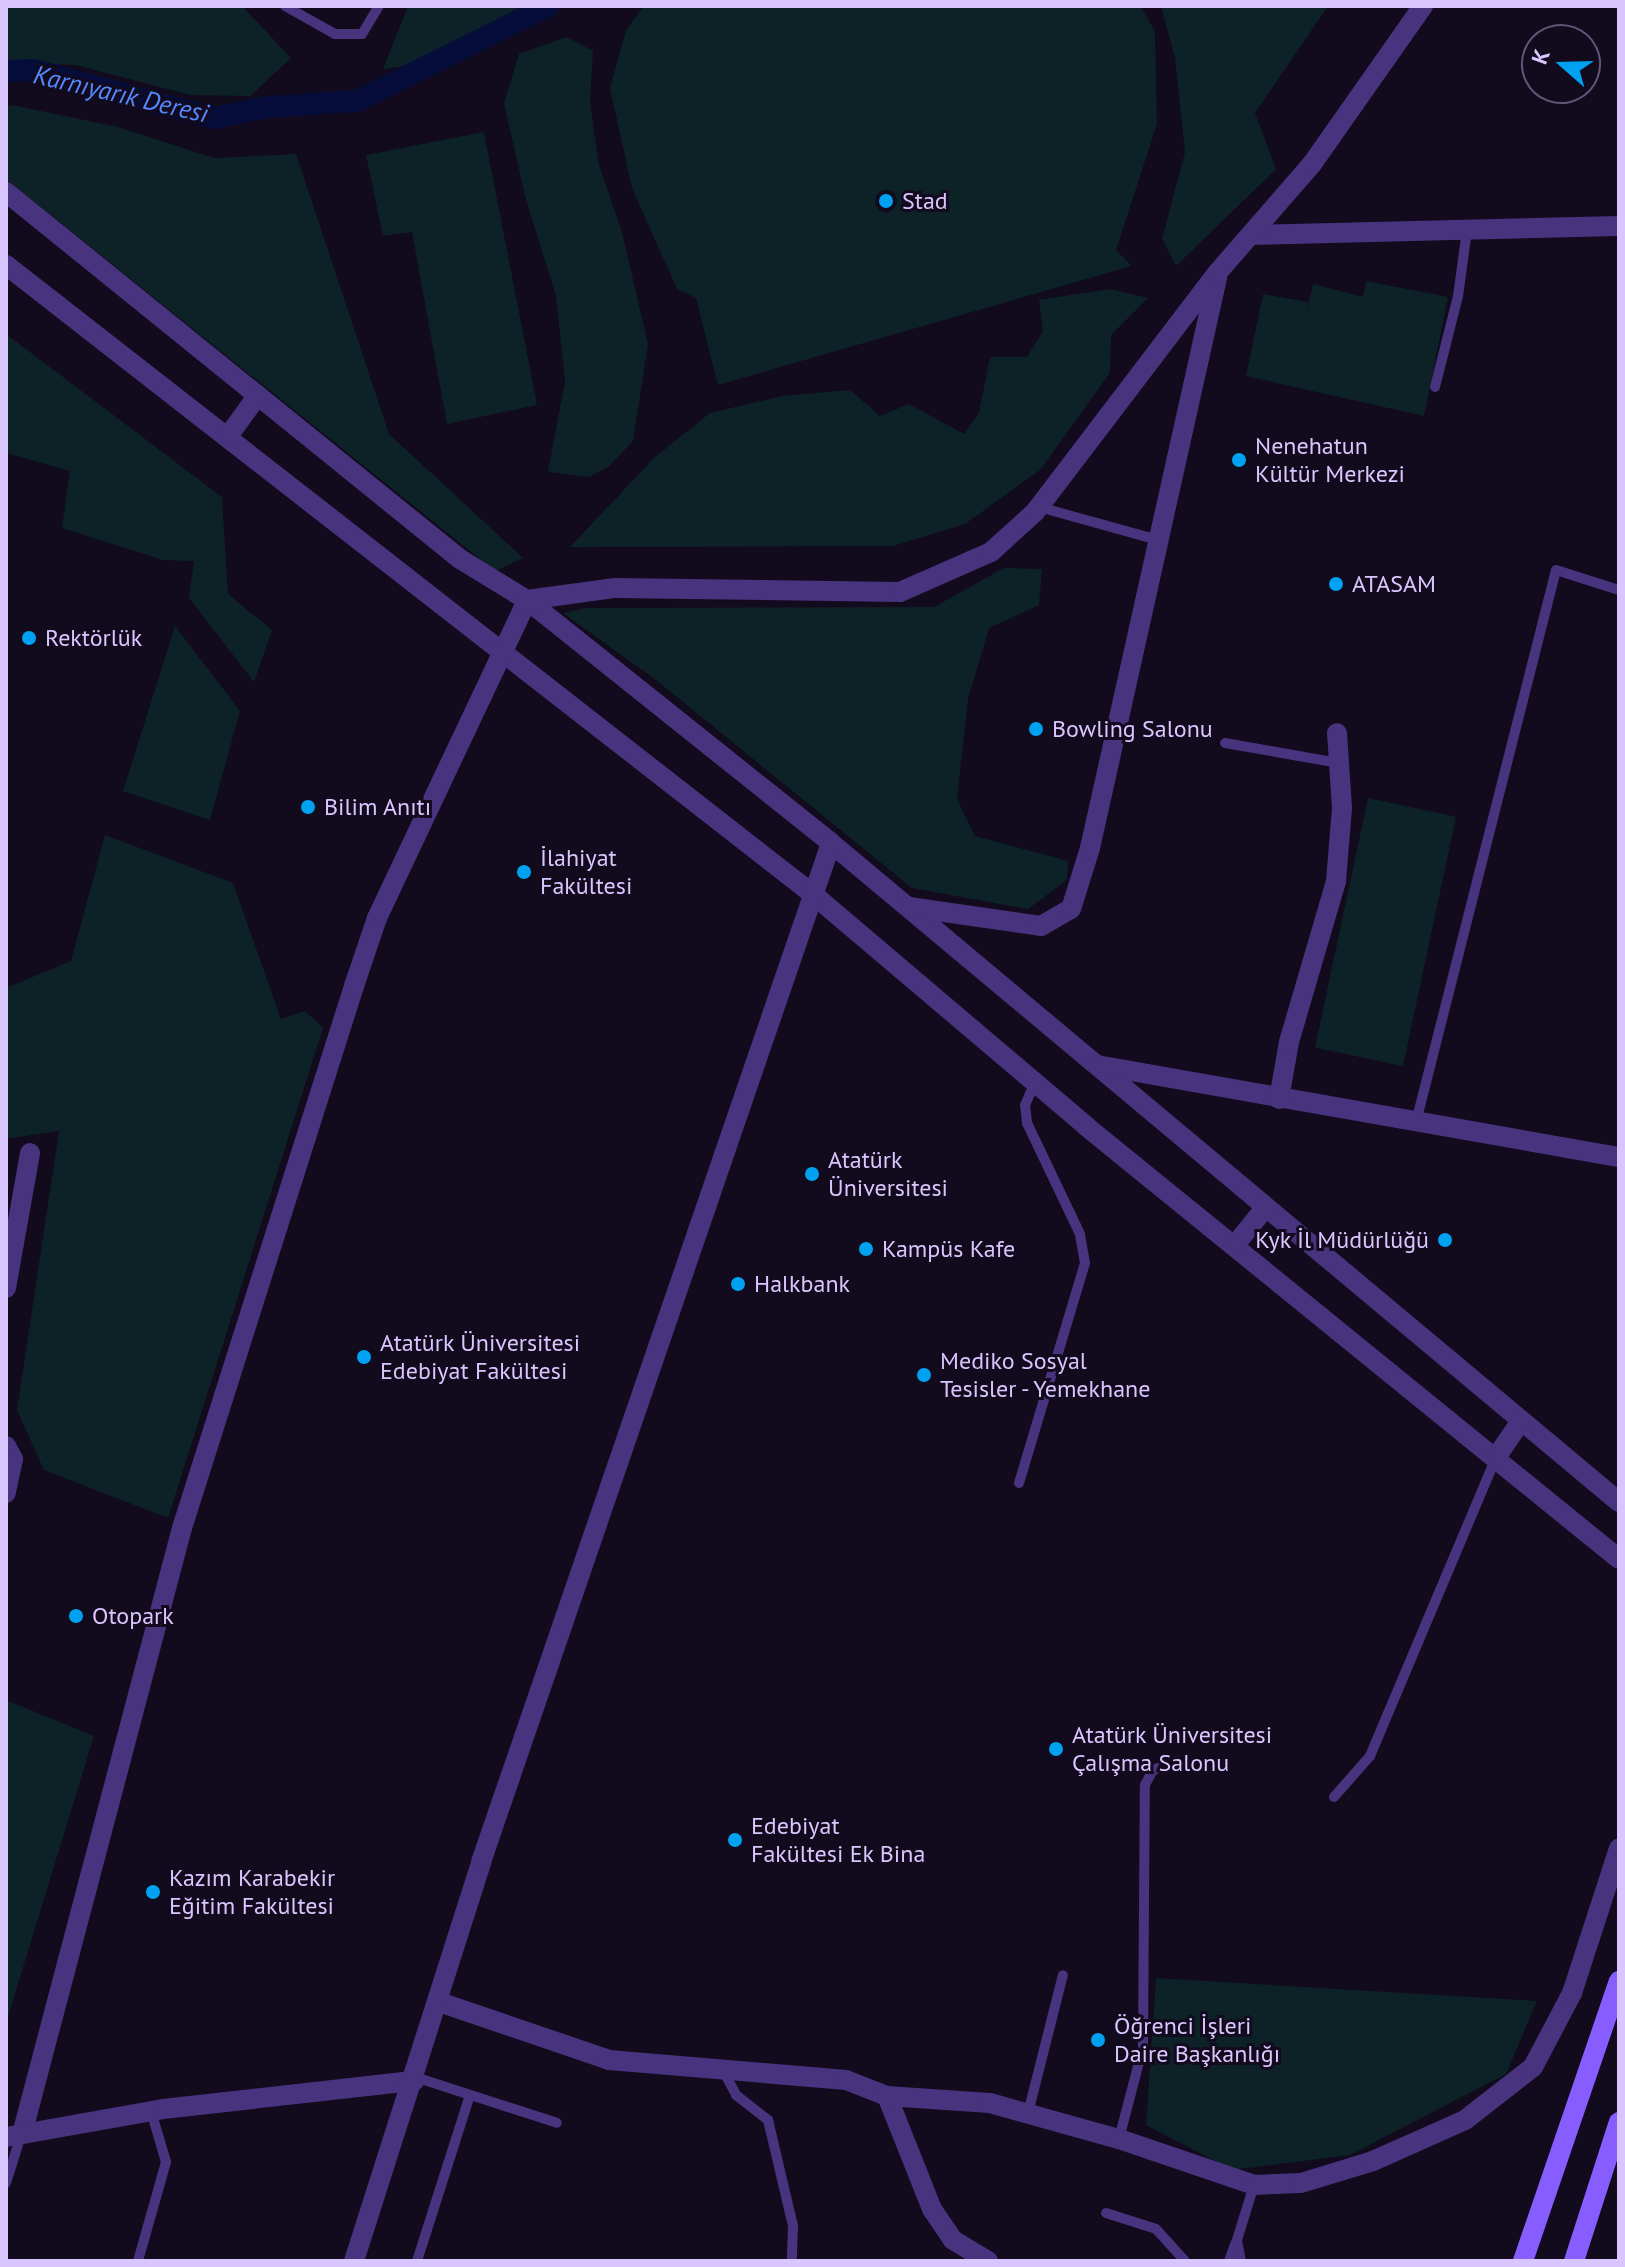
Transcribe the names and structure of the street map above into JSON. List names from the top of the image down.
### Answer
{
  "water": ["Karnıyarık Deresi"],
  "places": [
    "Stad",
    "Nenehatun Kültür Merkezi",
    "ATASAM",
    "Rektörlük",
    "Bowling Salonu",
    "Bilim Anıtı",
    "İlahiyat Fakültesi",
    "Atatürk Üniversitesi",
    "Kyk İl Müdürlüğü",
    "Kampüs Kafe",
    "Halkbank",
    "Atatürk Üniversitesi Edebiyat Fakültesi",
    "Mediko Sosyal Tesisler - Yemekhane",
    "Otopark",
    "Atatürk Üniversitesi Çalışma Salonu",
    "Edebiyat Fakültesi Ek Bina",
    "Kazım Karabekir Eğitim Fakültesi",
    "Öğrenci İşleri Daire Başkanlığı"
  ],
  "north": "left"
}
